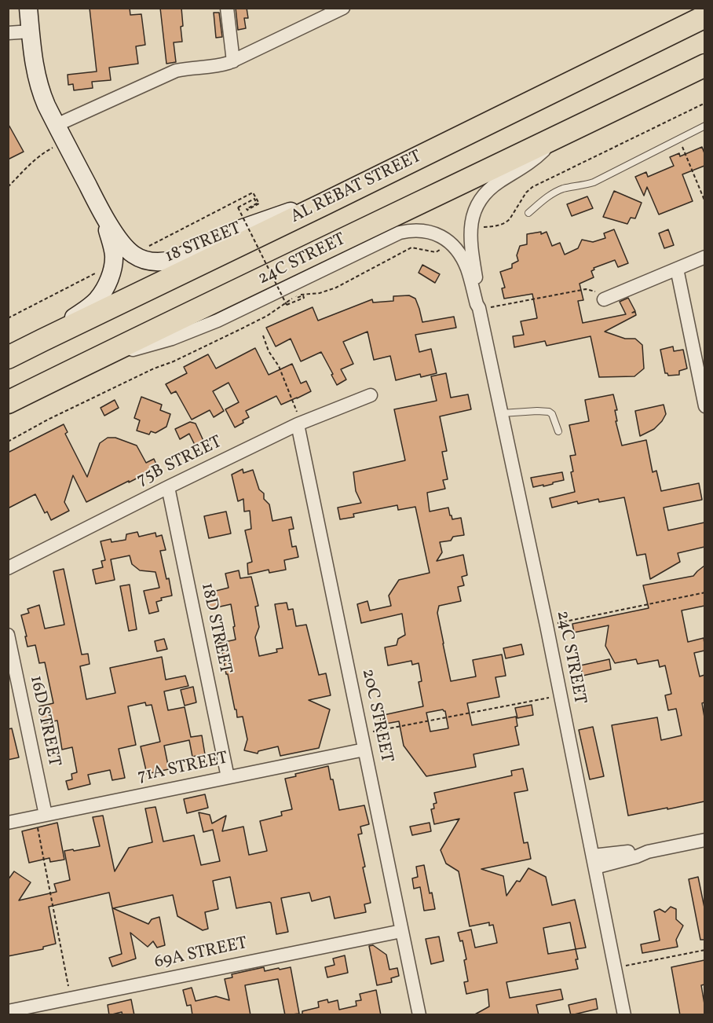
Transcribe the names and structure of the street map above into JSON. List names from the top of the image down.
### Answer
{
  "streets": {
    "highway": ["AL REBAT STREET"],
    "street": [
      "18 STREET",
      "24C STREET",
      "75B STREET",
      "18D STREET",
      "20C STREET",
      "16D STREET",
      "71A STREET",
      "69A STREET"
    ]
  },
  "crossings": [
    ["AL REBAT STREET", "18 STREET"],
    ["75B STREET", "18D STREET"],
    ["75B STREET", "20C STREET"],
    ["18D STREET", "71A STREET"],
    ["20C STREET", "71A STREET"],
    ["20C STREET", "69A STREET"],
    ["16D STREET", "71A STREET"]
  ]
}
